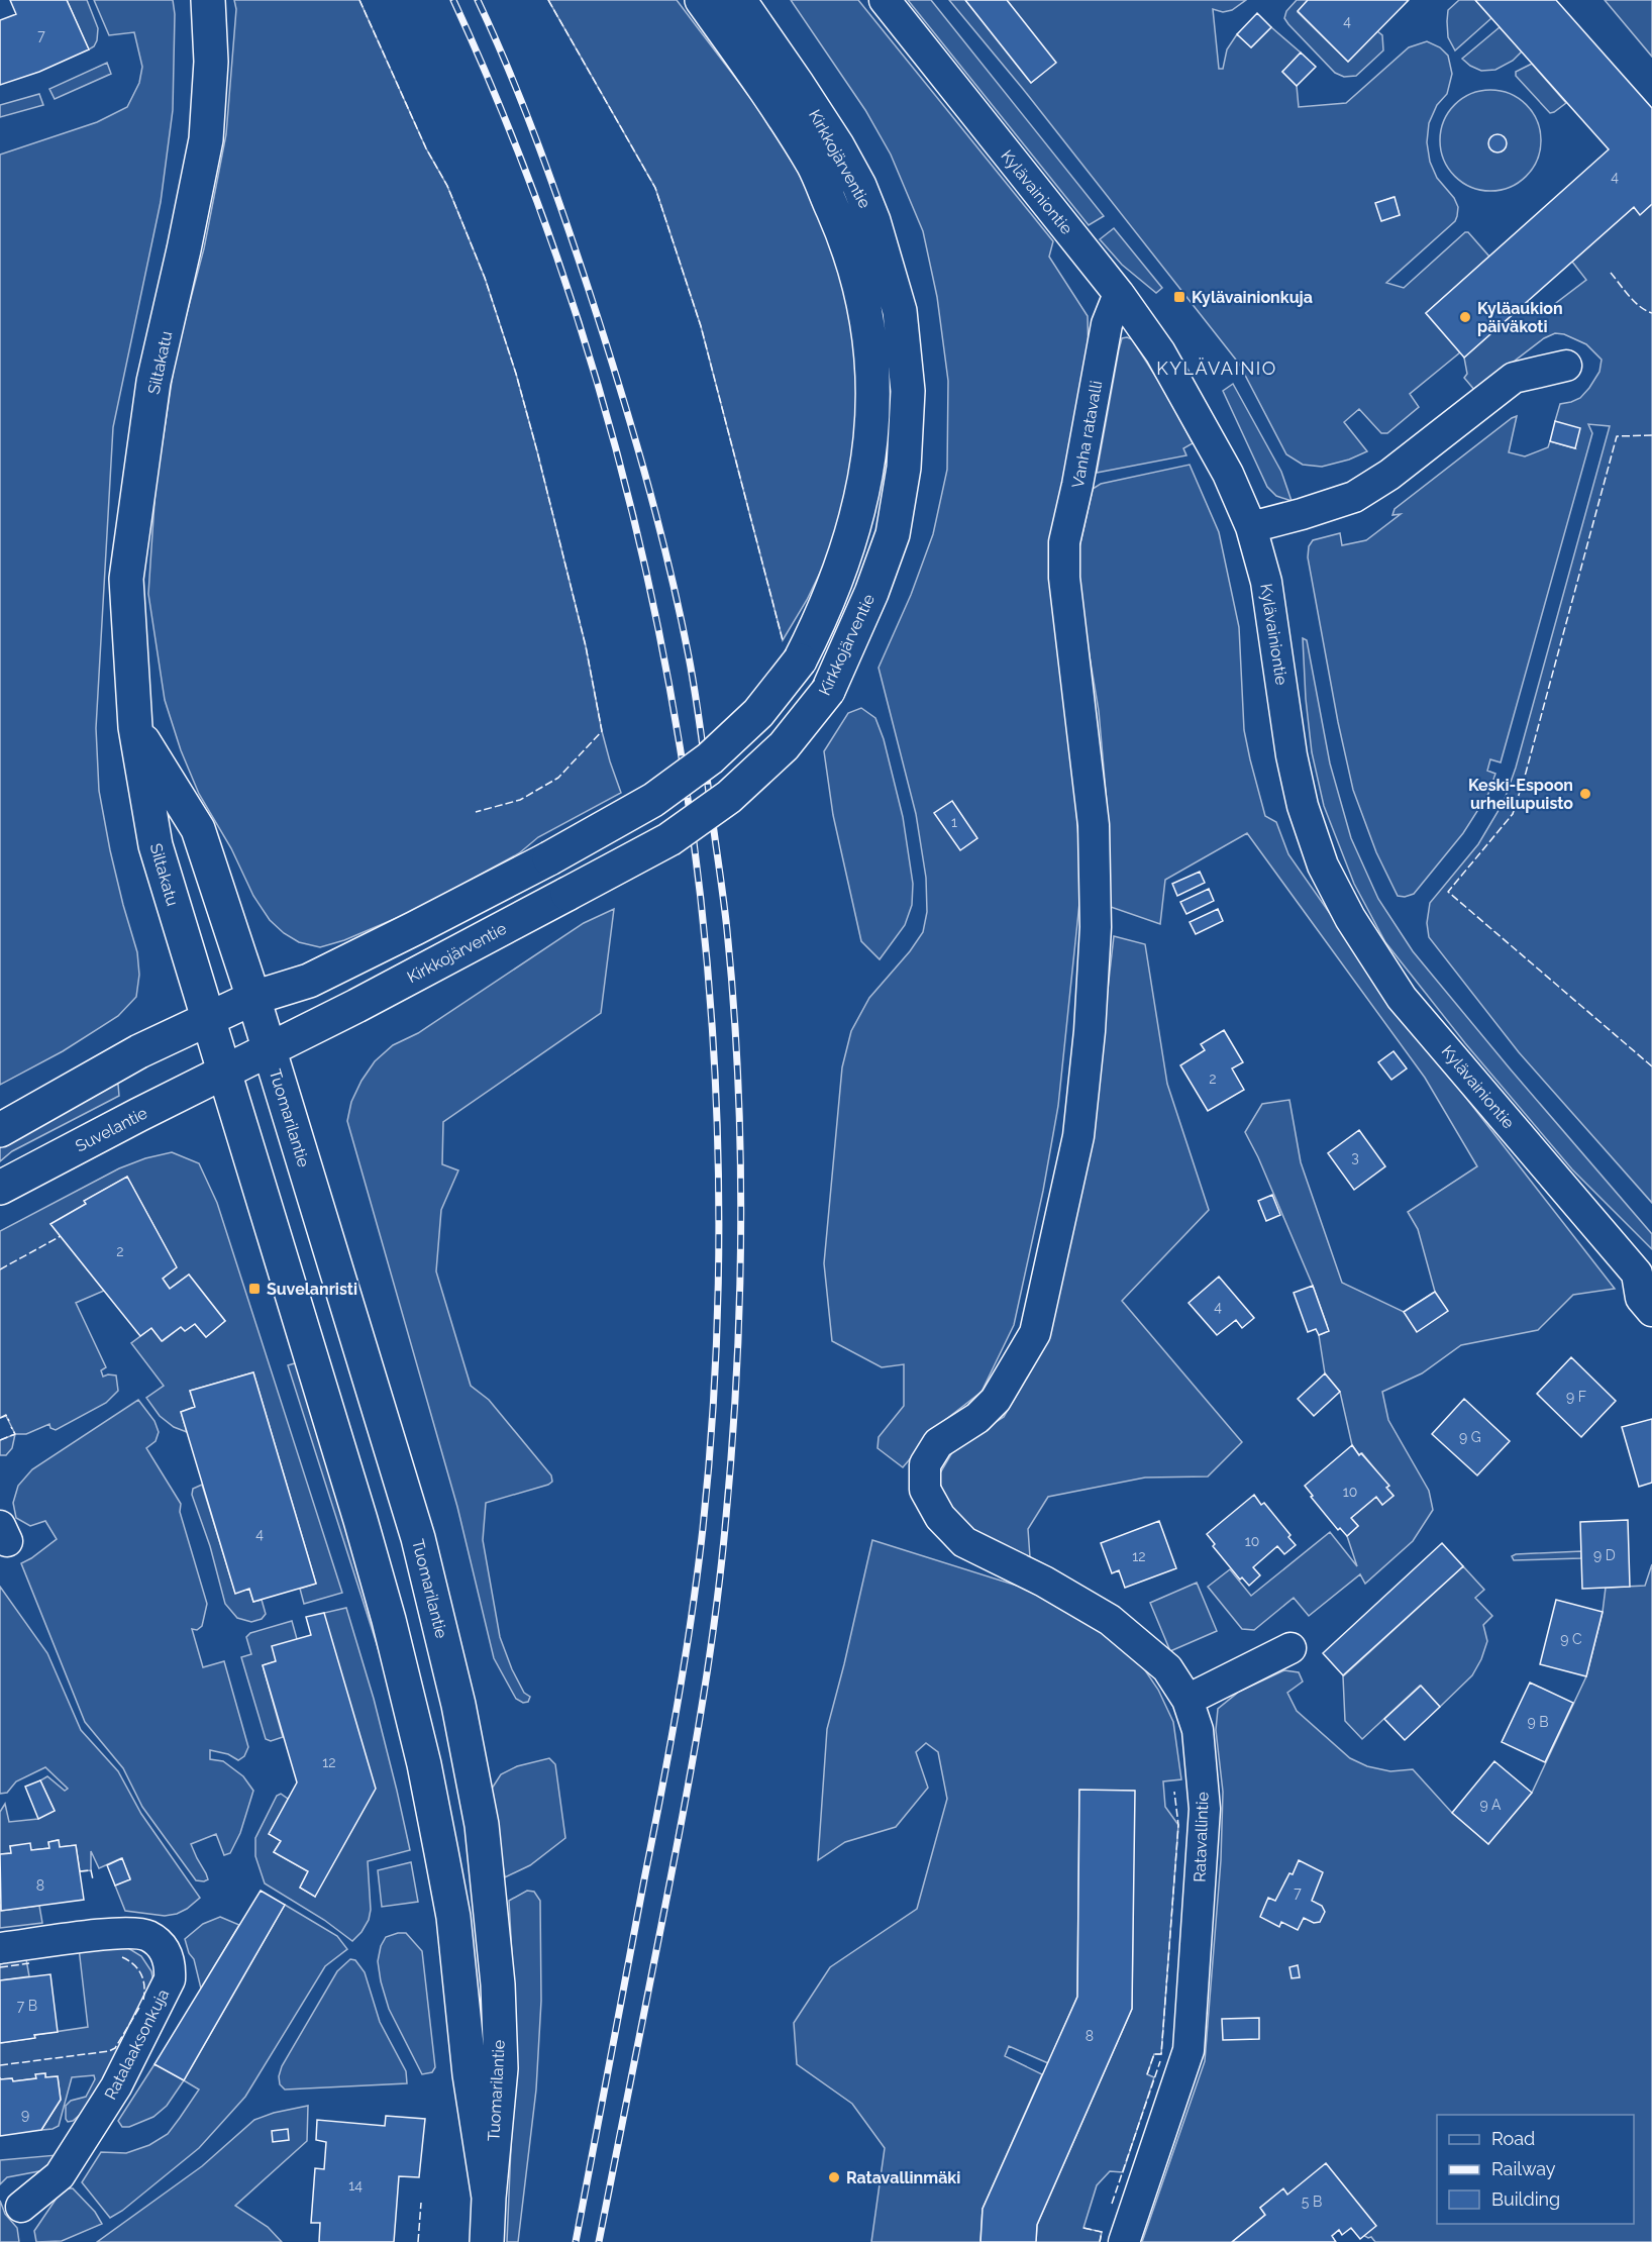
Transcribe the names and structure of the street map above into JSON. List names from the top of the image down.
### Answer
{
  "streets": {
    "main road": [
      "Kirkkojärventie",
      "Siltakatu",
      "Tuomarilantie",
      "Suvelantie"
    ],
    "street": [
      "Kylävainiontie",
      "Vanha ratavalli",
      "Ratavallintie",
      "Ratalaaksonkuja"
    ]
  },
  "crossings": [
    ["Kirkkojärventie", "Siltakatu"],
    ["Kirkkojärventie", "Tuomarilantie"],
    ["Kirkkojärventie", "Suvelantie"],
    ["Kylävainiontie", "Vanha ratavalli"],
    ["Siltakatu", "Tuomarilantie"],
    ["Vanha ratavalli", "Ratavallintie"],
    ["Tuomarilantie", "Suvelantie"]
  ],
  "districts": ["KYLÄVAINIO"],
  "places": {
    "transit": ["Kylävainionkuja", "Suvelanristi"],
    "other": ["Kyläaukion päiväkoti", "Keski-Espoon urheilupuisto", "Ratavallinmäki"]
  },
  "house_numbers": [
    "4",
    "7",
    "4",
    "1",
    "2",
    "3",
    "2",
    "4",
    "9 F",
    "9 G",
    "10",
    "4",
    "10",
    "9 D",
    "12",
    "9 C",
    "9 B",
    "12",
    "9 A",
    "8",
    "7",
    "7 B",
    "8",
    "9",
    "14",
    "5 B"
  ],
  "legend": ["Road", "Railway", "Building"]
}
